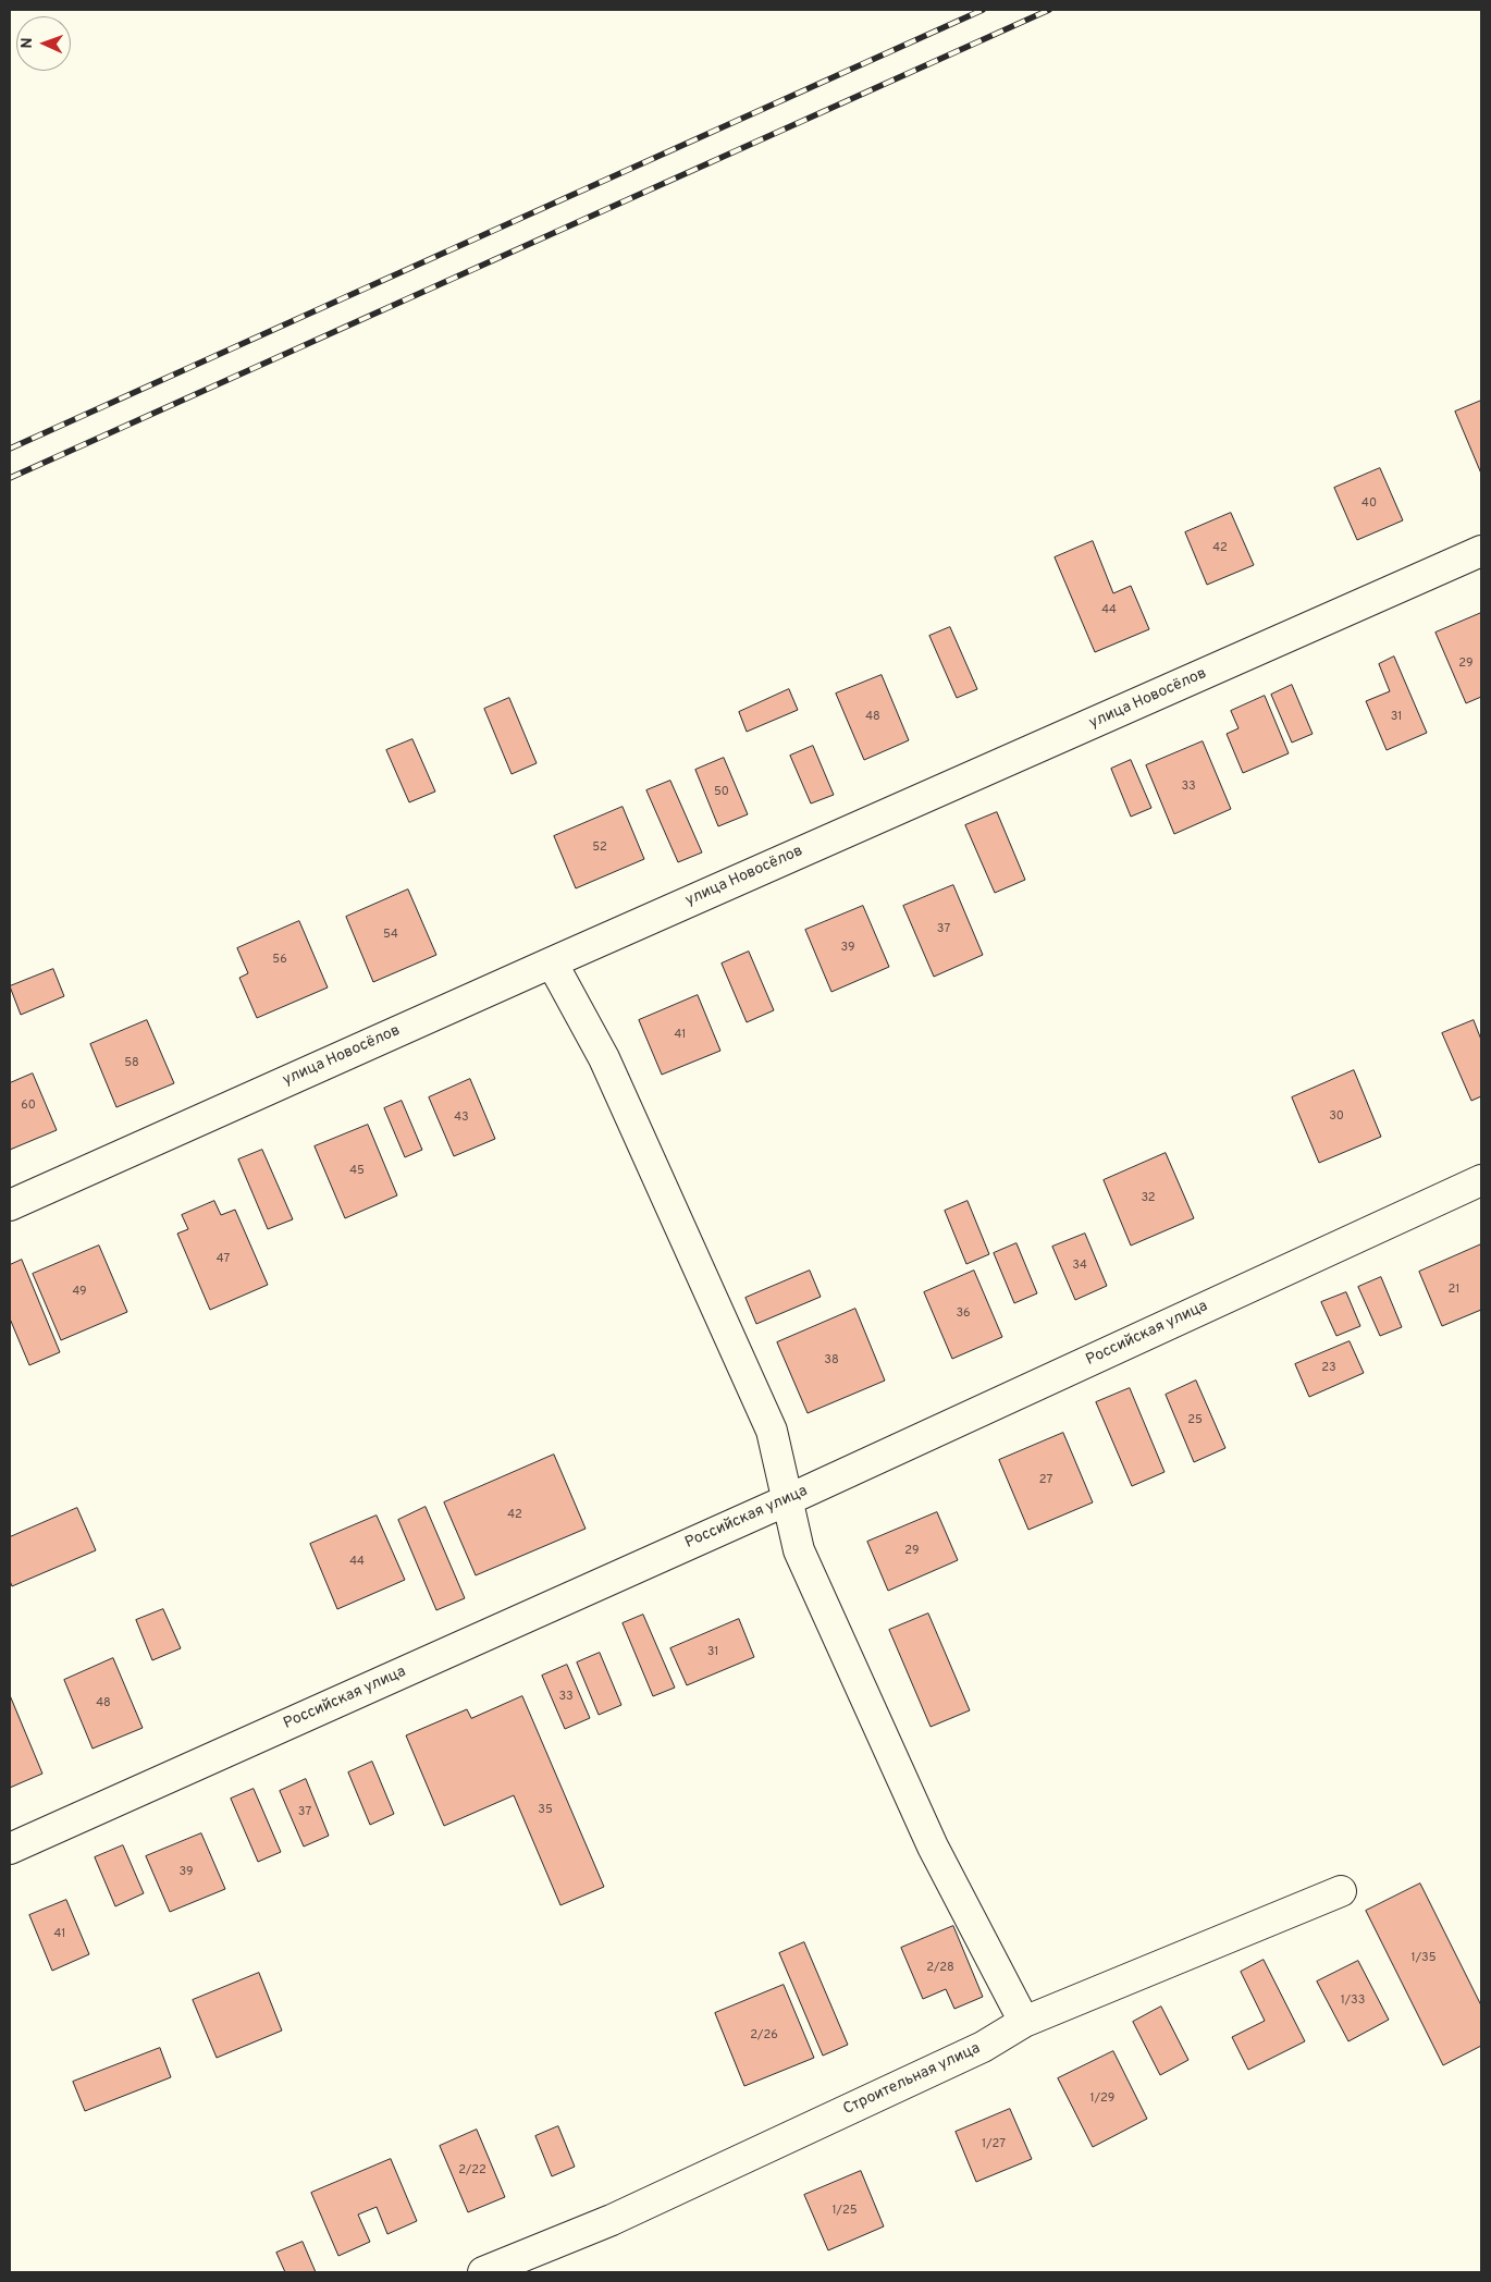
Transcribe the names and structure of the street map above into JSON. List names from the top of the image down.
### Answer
{
  "streets": {
    "street": ["улица Новосёлов", "Российская улица", "Строительная улица"]
  },
  "house_numbers": [
    "40",
    "42",
    "44",
    "29",
    "48",
    "31",
    "33",
    "50",
    "52",
    "37",
    "54",
    "39",
    "56",
    "41",
    "58",
    "60",
    "30",
    "43",
    "45",
    "32",
    "47",
    "34",
    "21",
    "49",
    "36",
    "38",
    "23",
    "25",
    "27",
    "42",
    "29",
    "44",
    "31",
    "33",
    "48",
    "35",
    "37",
    "39",
    "41",
    "1/35",
    "2/28",
    "1/33",
    "2/26",
    "1/29",
    "1/27",
    "2/22",
    "1/25"
  ],
  "north": "left"
}
